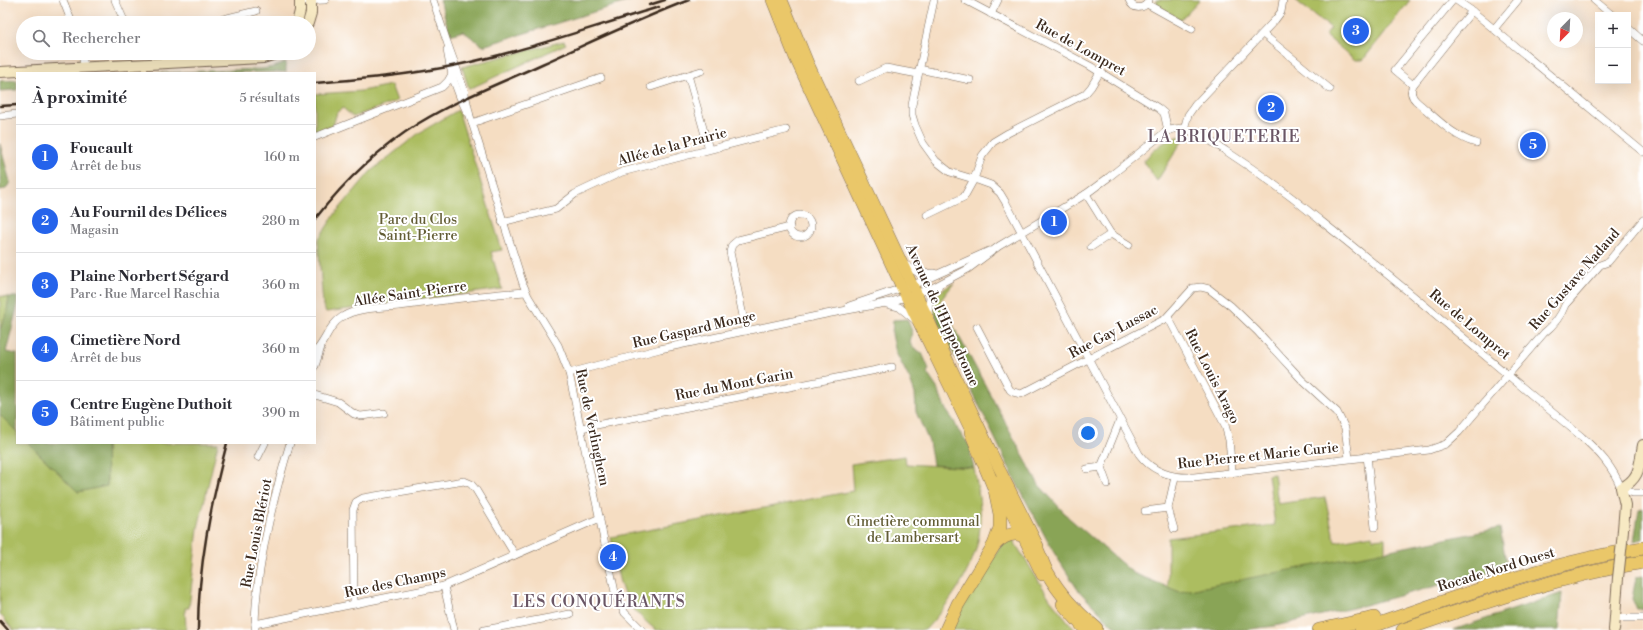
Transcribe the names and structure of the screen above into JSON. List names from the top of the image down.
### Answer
{
  "streets": {
    "highway": ["Rocade Nord Ouest"],
    "main road": ["Avenue de l'Hippodrome"],
    "street": [
      "Rue de Lompret",
      "Allée de la Prairie",
      "Rue Gustave Nadaud",
      "Allée Saint-Pierre",
      "Rue Gaspard Monge",
      "Rue Gay Lussac",
      "Rue Louis Arago",
      "Rue du Mont Garin",
      "Rue de Verlinghem",
      "Rue Pierre et Marie Curie",
      "Rue Louis Blériot",
      "Rue des Champs"
    ]
  },
  "crossings": [
    ["Rue de Lompret", "Rue Gustave Nadaud"],
    ["Rue de Lompret", "Rue Gaspard Monge"],
    ["Rue de Lompret", "Rue Pierre et Marie Curie"],
    ["Allée de la Prairie", "Rue de Verlinghem"],
    ["Rue Gustave Nadaud", "Rue Pierre et Marie Curie"],
    ["Allée Saint-Pierre", "Rue de Verlinghem"],
    ["Avenue de l'Hippodrome", "Rue Gaspard Monge"],
    ["Rue Gaspard Monge", "Rue de Verlinghem"],
    ["Rue Gaspard Monge", "Rue Pierre et Marie Curie"],
    ["Rue Gay Lussac", "Rue Louis Arago"],
    ["Rue Gay Lussac", "Rue Pierre et Marie Curie"],
    ["Rue Louis Arago", "Rue Pierre et Marie Curie"],
    ["Rue du Mont Garin", "Rue de Verlinghem"],
    ["Rue de Verlinghem", "Rue des Champs"],
    ["Rue Louis Blériot", "Rue des Champs"]
  ],
  "districts": ["LA BRIQUETERIE", "LES CONQUÉRANTS"],
  "parks": ["Parc du Clos Saint-Pierre", "Cimetière communal de Lambersart"],
  "north": "bottom left",
  "page": {
    "map_buttons": ["+", "−"],
    "pins": [
      "3",
      "2",
      "5",
      "1",
      "4"
    ],
    "search": "Rechercher",
    "heading": ["À proximité", "5 résultats"],
    "list": [
      {
        "mark": "1",
        "name": "Foucault",
        "note": "Arrêt de bus",
        "value": "160 m"
      },
      {
        "mark": "2",
        "name": "Au Fournil des Délices",
        "note": "Magasin",
        "value": "280 m"
      },
      {
        "mark": "3",
        "name": "Plaine Norbert Ségard",
        "note": "Parc · Rue Marcel Raschia",
        "value": "360 m"
      },
      {
        "mark": "4",
        "name": "Cimetière Nord",
        "note": "Arrêt de bus",
        "value": "360 m"
      },
      {
        "mark": "5",
        "name": "Centre Eugène Duthoit",
        "note": "Bâtiment public",
        "value": "390 m"
      }
    ]
  }
}
